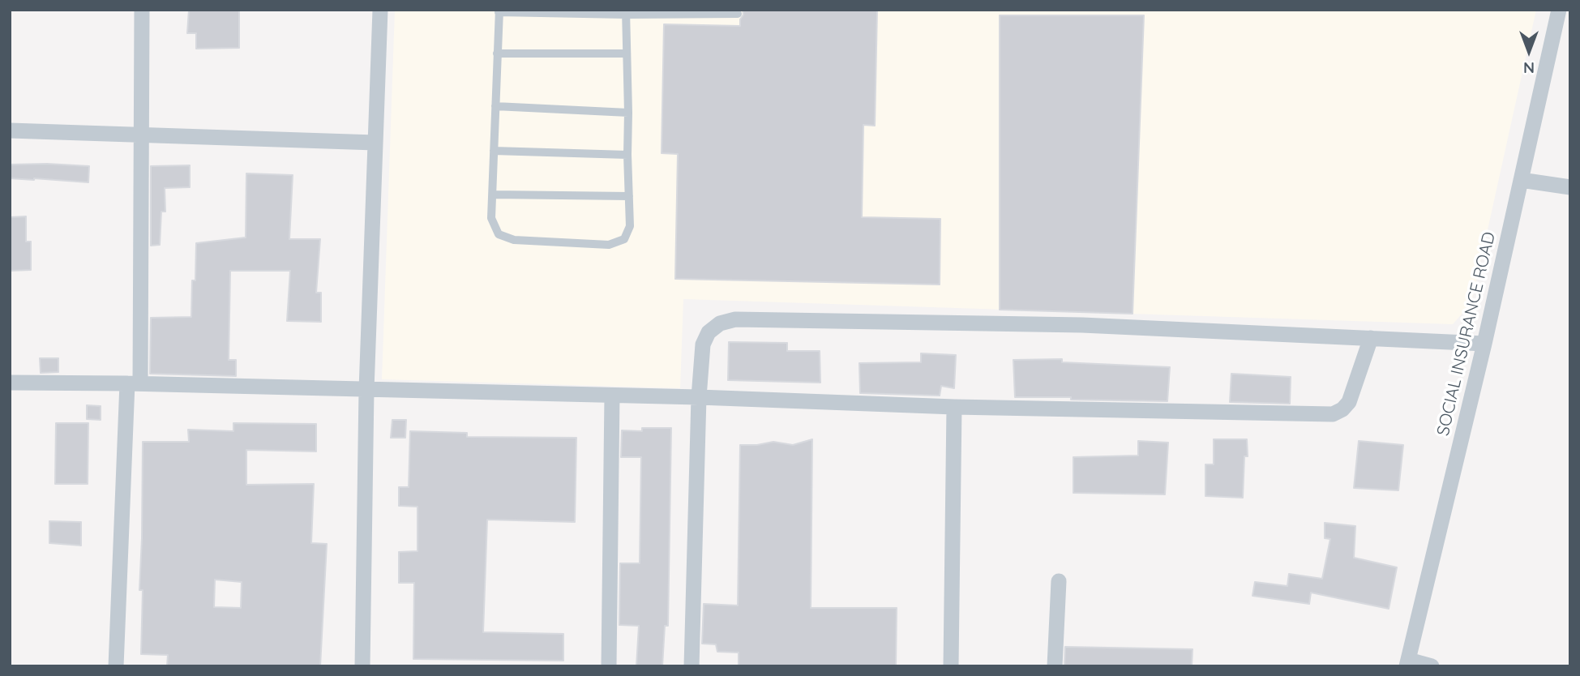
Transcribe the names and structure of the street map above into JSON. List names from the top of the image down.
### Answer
{
  "streets": {
    "street": ["SOCIAL INSURANCE ROAD"]
  },
  "north": "bottom"
}
